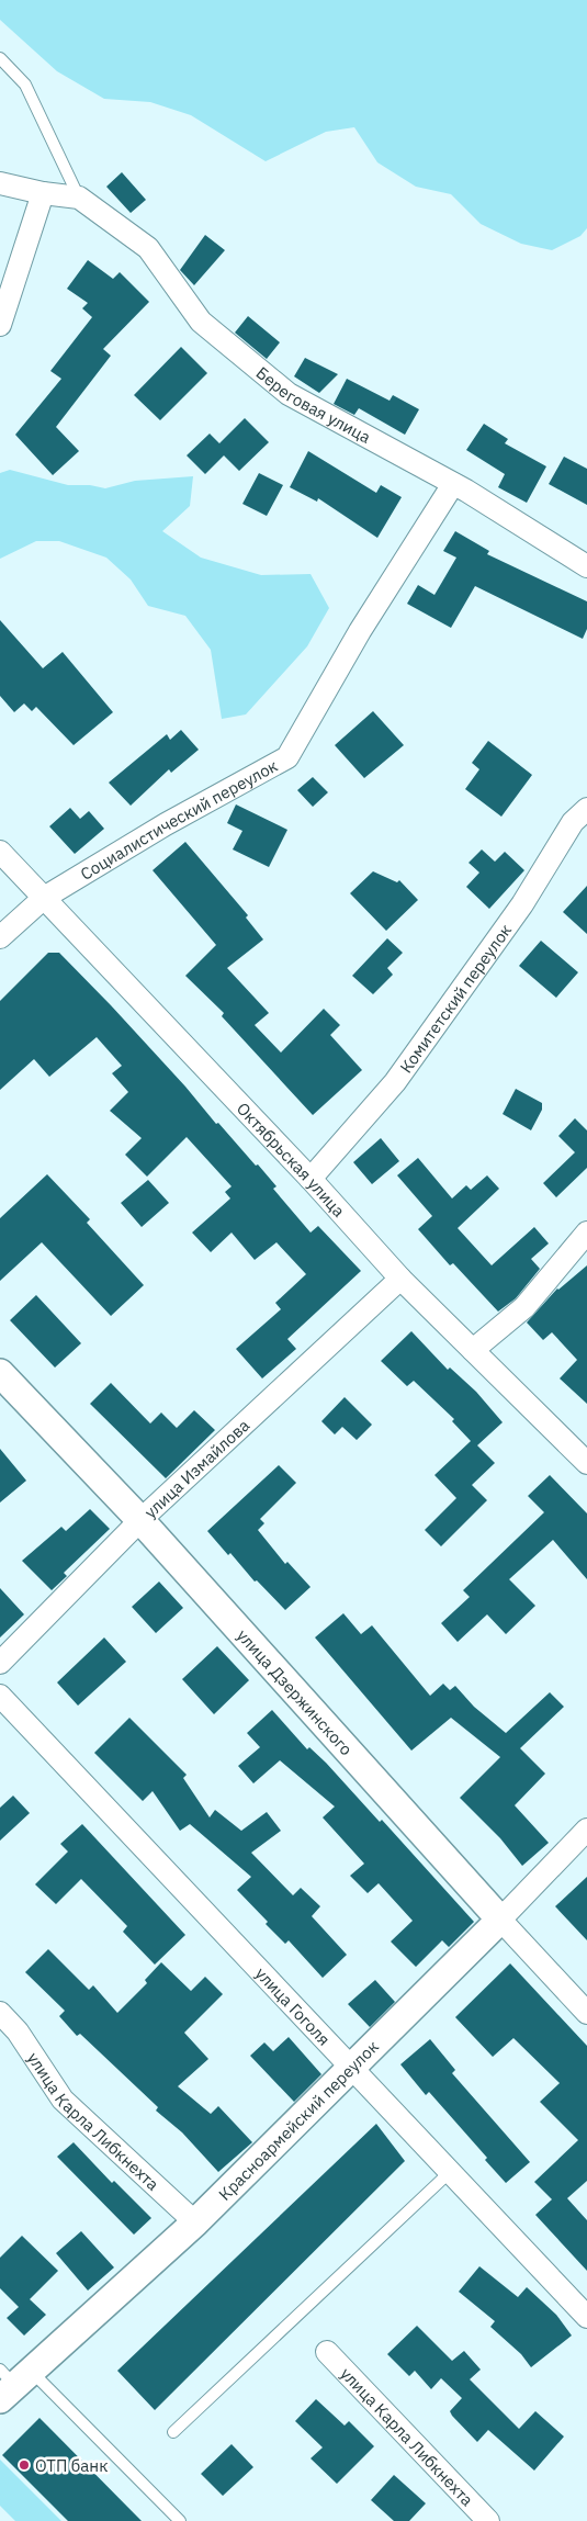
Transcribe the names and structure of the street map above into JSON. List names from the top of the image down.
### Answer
{
  "streets": {
    "street": [
      "Береговая улица",
      "Социалистический переулок",
      "Комитетский переулок",
      "Октябрьская улица",
      "улица Измайлова",
      "улица Дзержинского",
      "улица Гоголя",
      "улица Карла Либкнехта",
      "Красноармейский переулок"
    ]
  },
  "crossings": [
    ["Береговая улица", "Социалистический переулок"],
    ["Социалистический переулок", "Октябрьская улица"],
    ["Комитетский переулок", "Октябрьская улица"],
    ["Октябрьская улица", "улица Измайлова"],
    ["улица Измайлова", "улица Дзержинского"],
    ["улица Дзержинского", "Красноармейский переулок"],
    ["улица Гоголя", "Красноармейский переулок"],
    ["улица Карла Либкнехта", "Красноармейский переулок"]
  ],
  "places": ["ОТП банк"]
}
